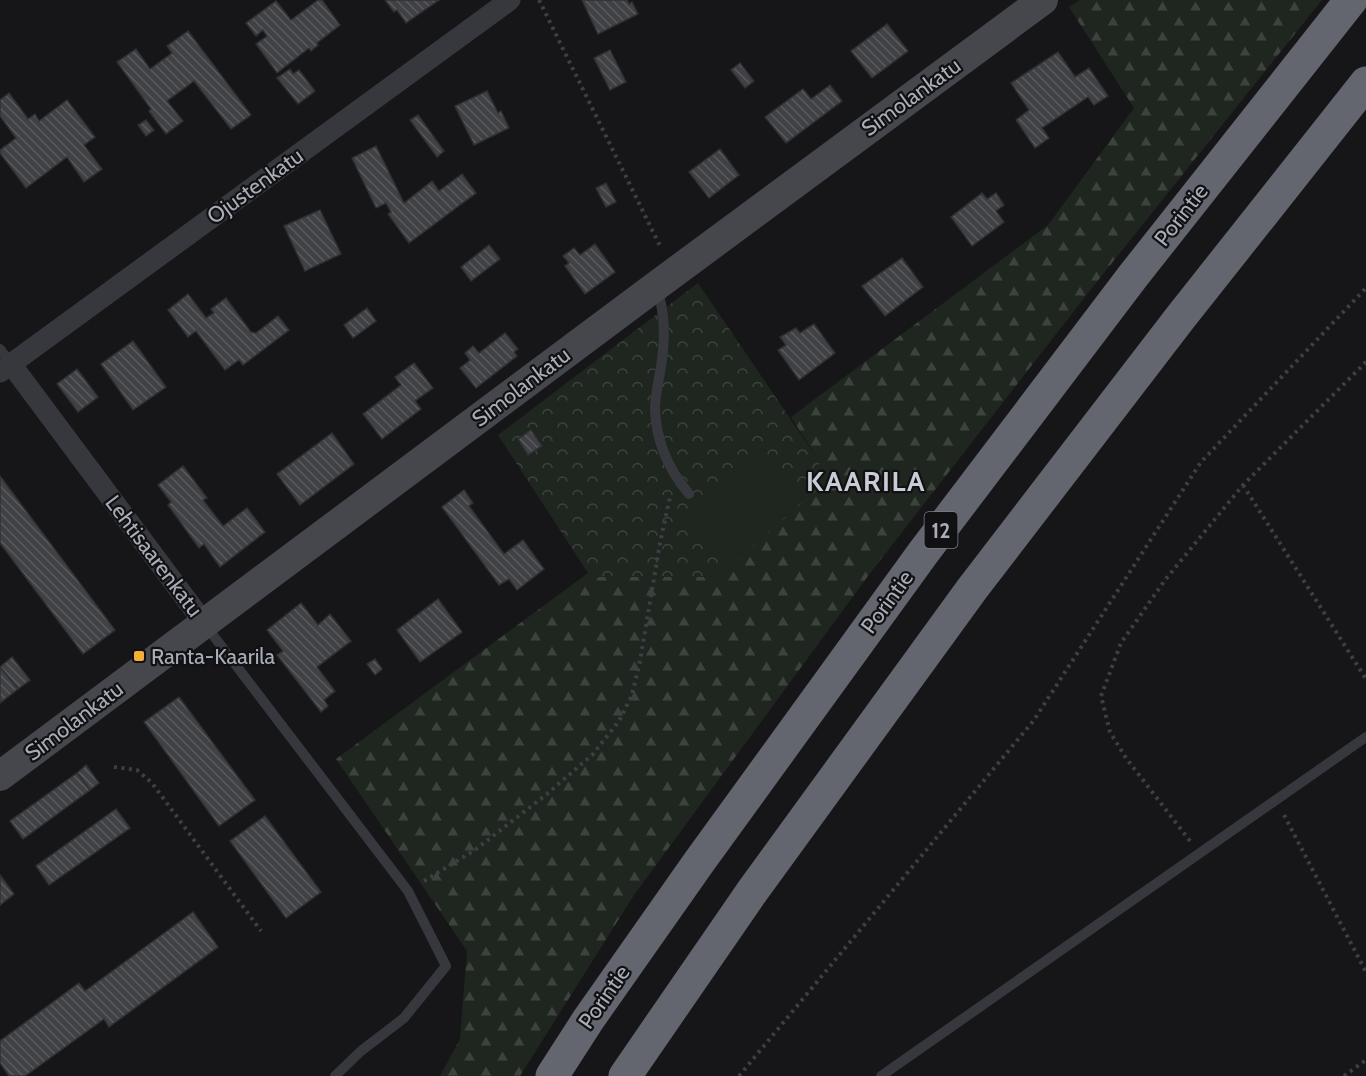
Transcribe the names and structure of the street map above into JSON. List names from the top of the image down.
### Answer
{
  "streets": {
    "highway": ["Porintie", "12"],
    "street": ["Simolankatu", "Ojustenkatu", "Lehtisaarenkatu"]
  },
  "crossings": [
    ["Simolankatu", "Lehtisaarenkatu"],
    ["Ojustenkatu", "Lehtisaarenkatu"]
  ],
  "districts": ["KAARILA"],
  "places": {
    "transit": ["Ranta-Kaarila"]
  }
}
